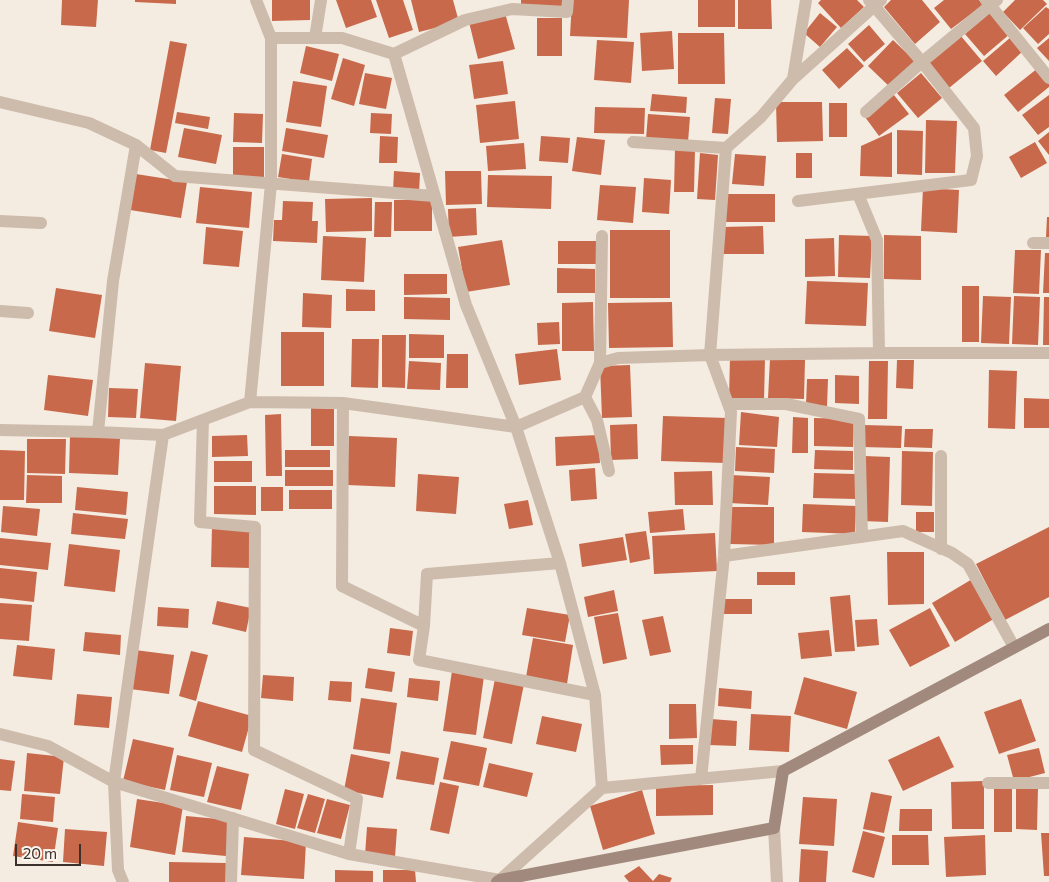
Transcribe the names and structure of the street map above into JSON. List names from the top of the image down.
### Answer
{
  "scale_bar": "20 m"
}
